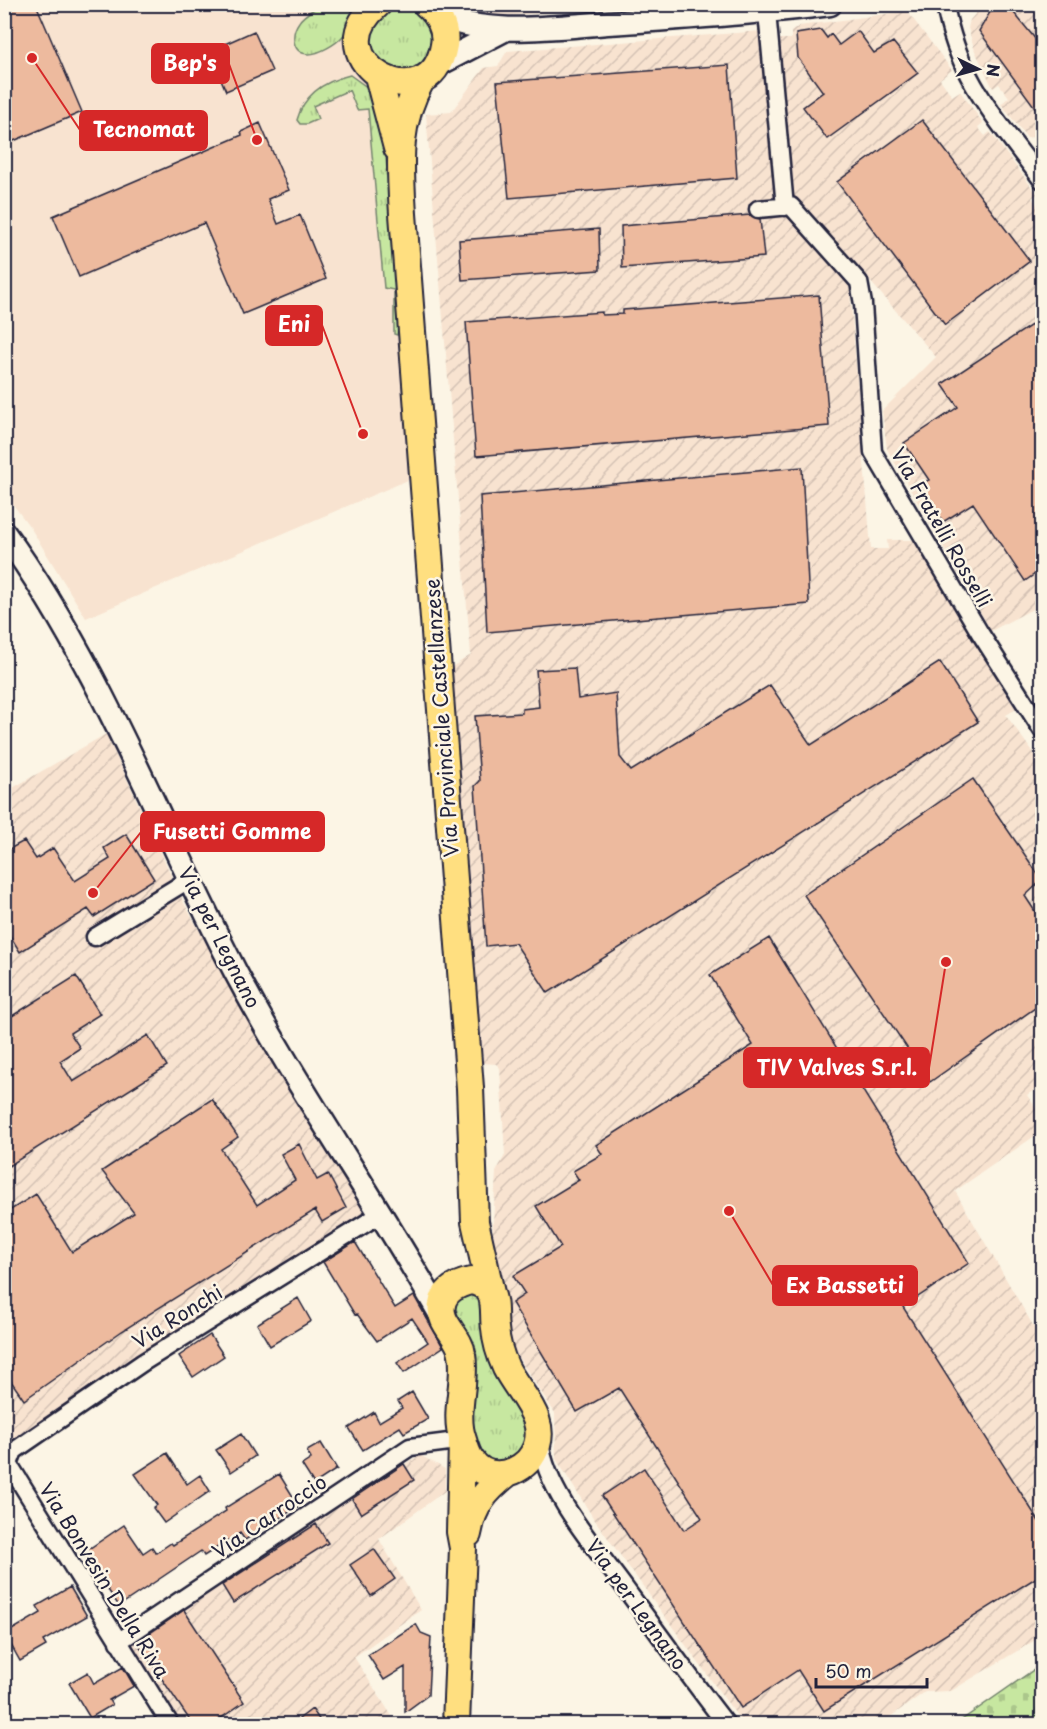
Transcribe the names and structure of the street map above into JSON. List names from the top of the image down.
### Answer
{
  "streets": {
    "main road": ["Via Provinciale Castellanzese"],
    "street": [
      "Via Fratelli Rosselli",
      "Via per Legnano",
      "Via Ronchi",
      "Via Carroccio",
      "Via Bonvesin Della Riva"
    ]
  },
  "crossings": [
    ["Via Provinciale Castellanzese", "Via per Legnano"],
    ["Via per Legnano", "Via Ronchi"],
    ["Via Ronchi", "Via Bonvesin Della Riva"],
    ["Via Carroccio", "Via Bonvesin Della Riva"]
  ],
  "places": [
    "Tecnomat",
    "Bep's",
    "Eni",
    "Fusetti Gomme",
    "TIV Valves S.r.l.",
    "Ex Bassetti"
  ],
  "scale_bar": "50 m",
  "north": "right"
}
